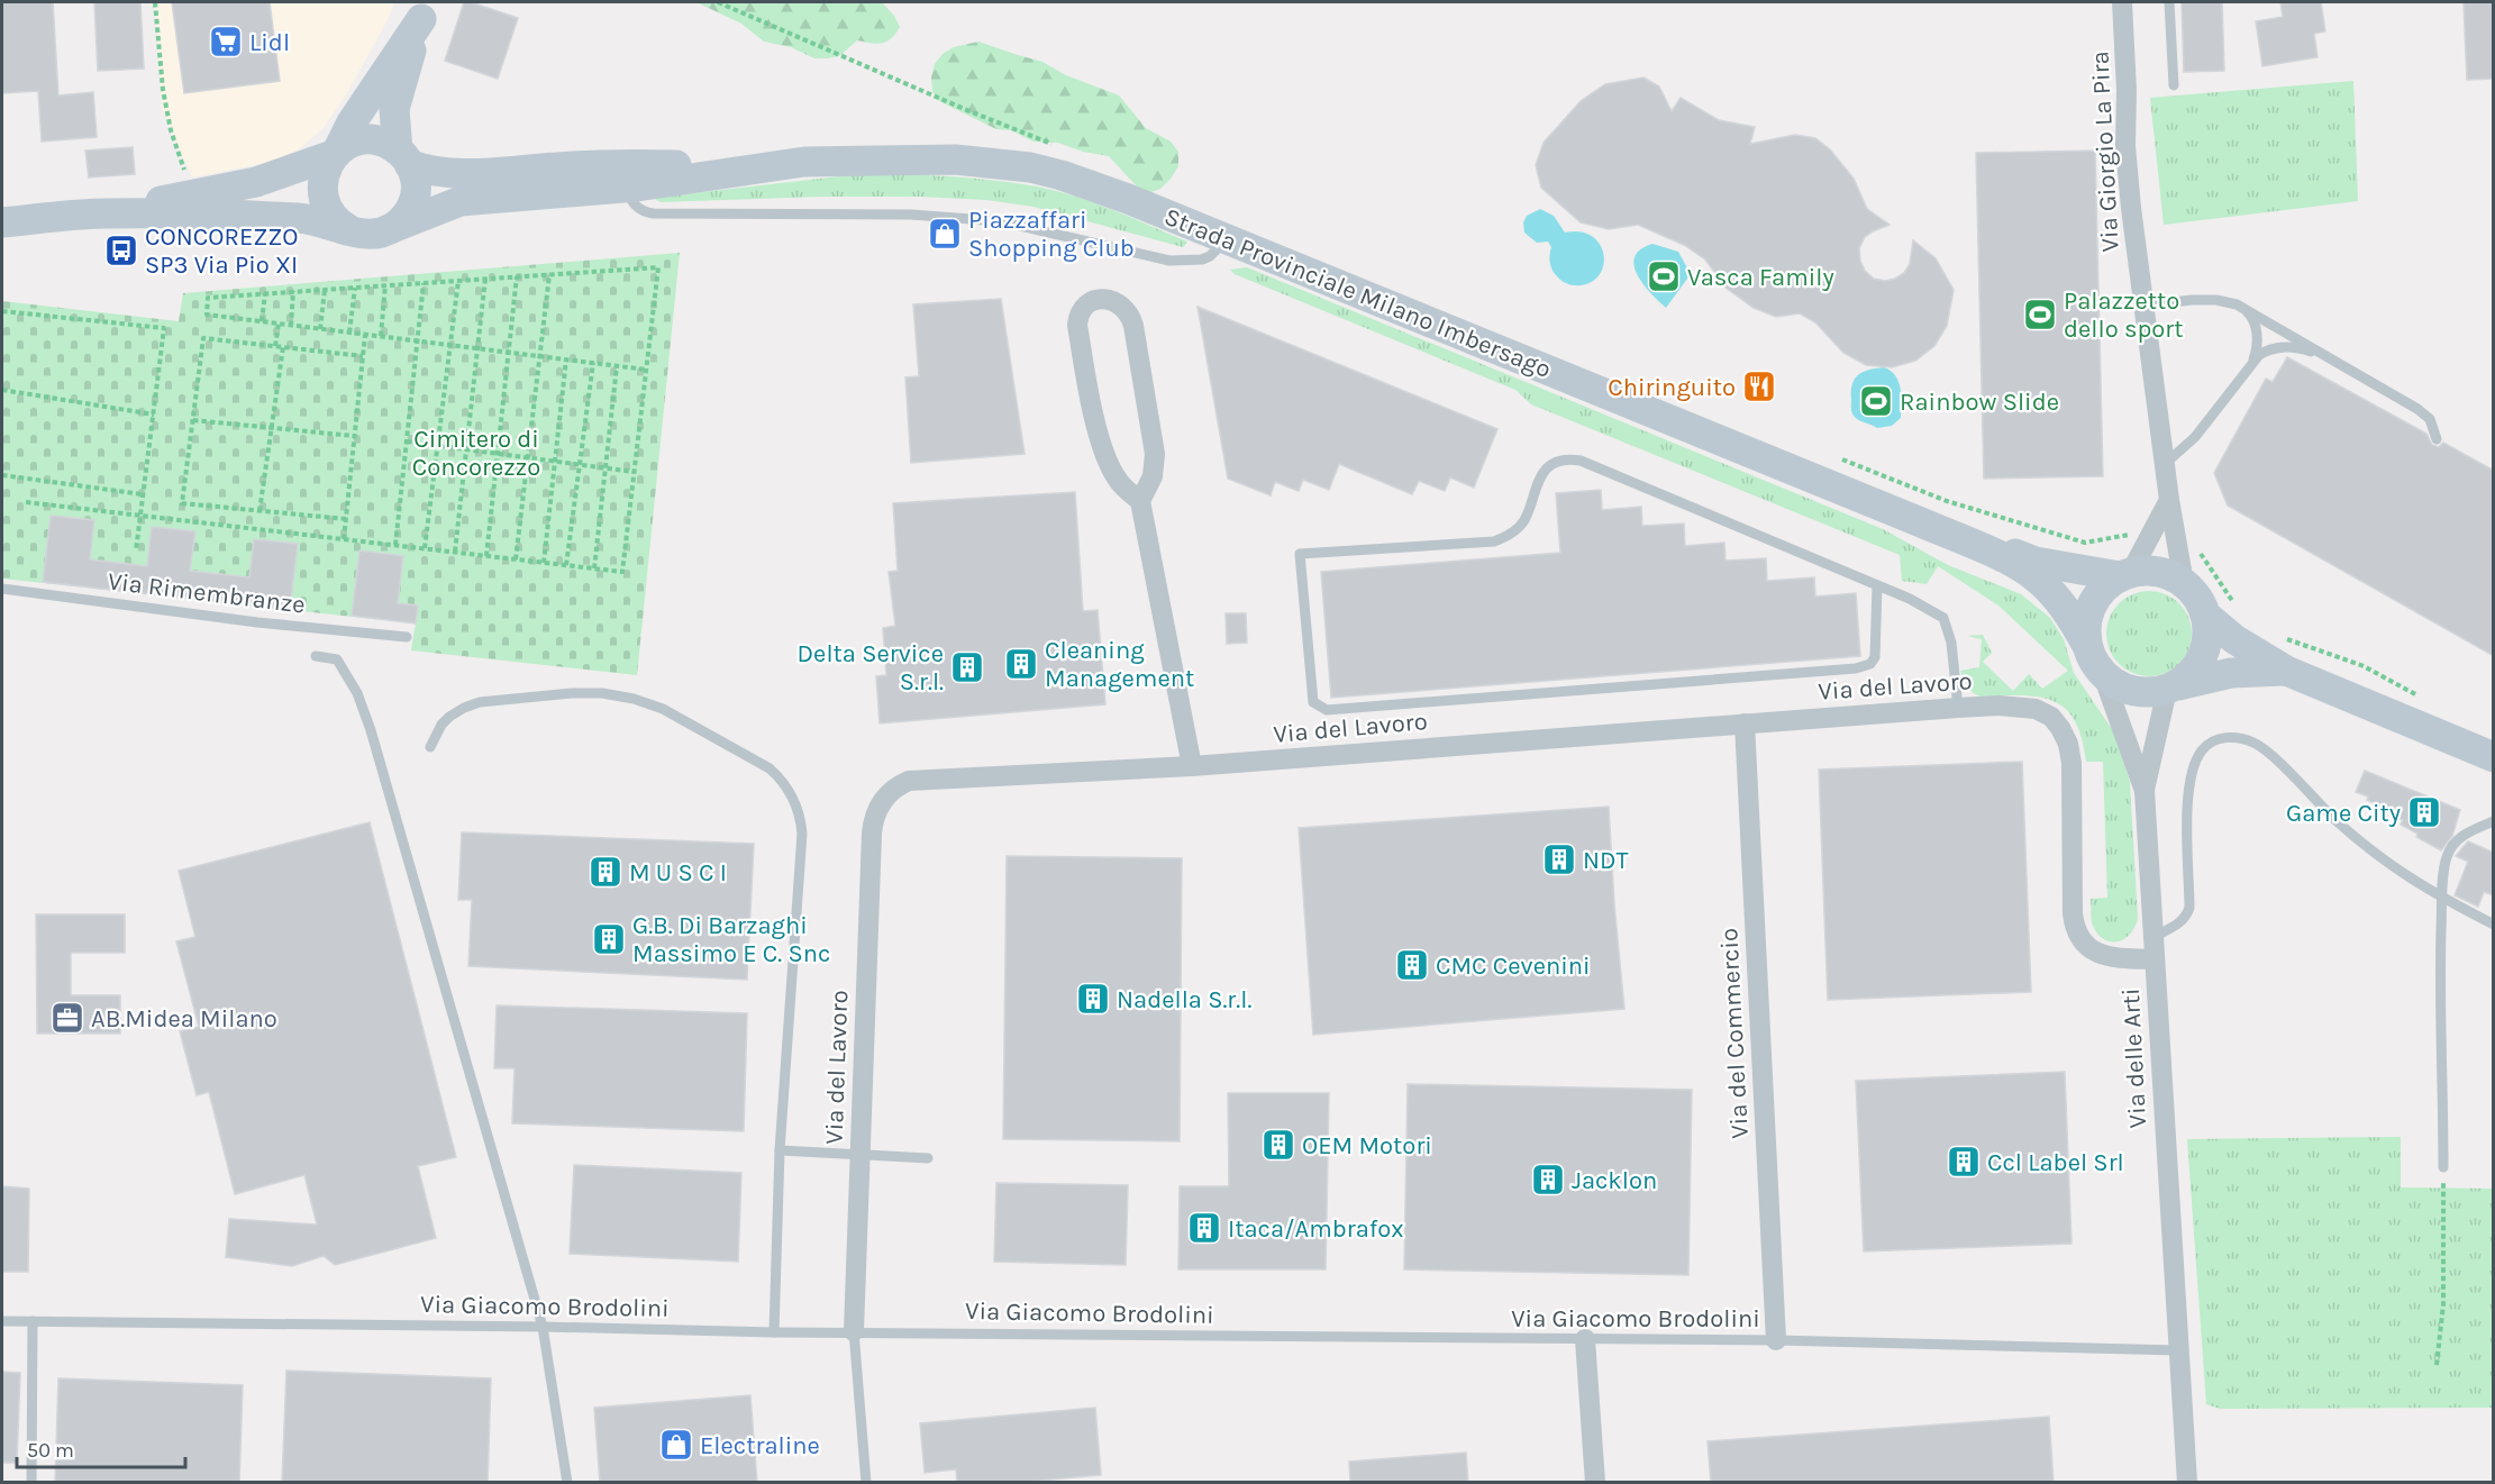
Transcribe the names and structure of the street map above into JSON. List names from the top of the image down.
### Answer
{
  "streets": {
    "main road": ["Strada Provinciale Milano Imbersago"],
    "street": [
      "Via Giorgio La Pira",
      "Via del Lavoro",
      "Via del Commercio",
      "Via delle Arti"
    ],
    "lane": ["Via Rimembranze", "Via Giacomo Brodolini"]
  },
  "crossings": [
    ["Via Giorgio La Pira", "Strada Provinciale Milano Imbersago"],
    ["Via Giorgio La Pira", "Via delle Arti"],
    ["Strada Provinciale Milano Imbersago", "Via delle Arti"],
    ["Via del Lavoro", "Via del Commercio"],
    ["Via del Lavoro", "Via delle Arti"],
    ["Via del Lavoro", "Via Giacomo Brodolini"],
    ["Via del Commercio", "Via Giacomo Brodolini"],
    ["Via delle Arti", "Via Giacomo Brodolini"]
  ],
  "parks": ["Cimitero di Concorezzo"],
  "places": {
    "supermarket": ["Lidl"],
    "shop": ["Piazzaffari Shopping Club", "Electraline"],
    "bus stop": ["CONCOREZZO SP3 Via Pio XI"],
    "sports": ["Vasca Family", "Palazzetto dello sport", "Rainbow Slide"],
    "restaurant": ["Chiringuito"],
    "building": [
      "Cleaning Management",
      "Delta Service S.r.l.",
      "Game City",
      "NDT",
      "M U S C I",
      "G.B. Di Barzaghi Massimo E C. Snc",
      "CMC Cevenini",
      "Nadella S.r.l.",
      "OEM Motori",
      "Ccl Label Srl",
      "Jacklon",
      "Itaca/Ambrafox"
    ],
    "office": ["AB.Midea Milano"]
  },
  "scale_bar": "50 m"
}
